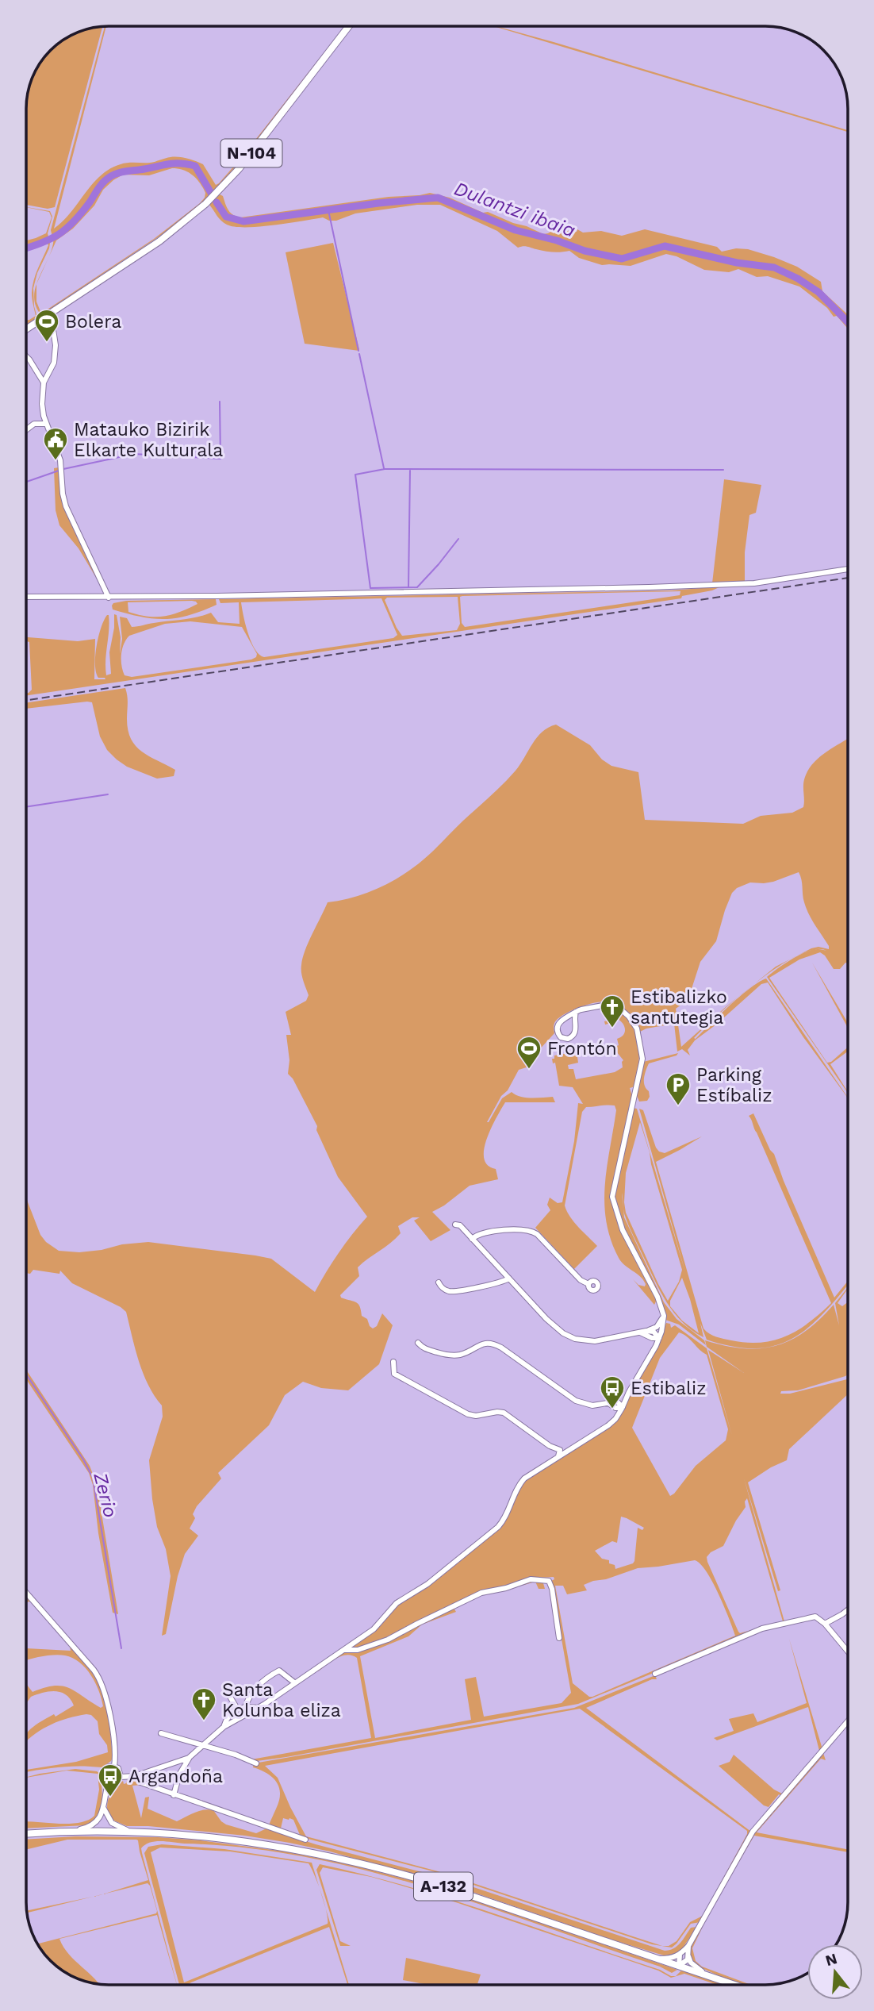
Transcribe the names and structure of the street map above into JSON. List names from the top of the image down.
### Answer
{
  "streets": {
    "main road": ["N-104", "A-132"]
  },
  "water": ["Dulantzi ibaia", "Zerio"],
  "places": {
    "sports": ["Bolera", "Frontón"],
    "public building": ["Matauko Bizirik Elkarte Kulturala"],
    "church": ["Estibalizko santutegia", "Santa Kolunba eliza"],
    "parking": ["Parking Estíbaliz"],
    "bus stop": ["Estibaliz", "Argandoña"]
  },
  "north": "top"
}
